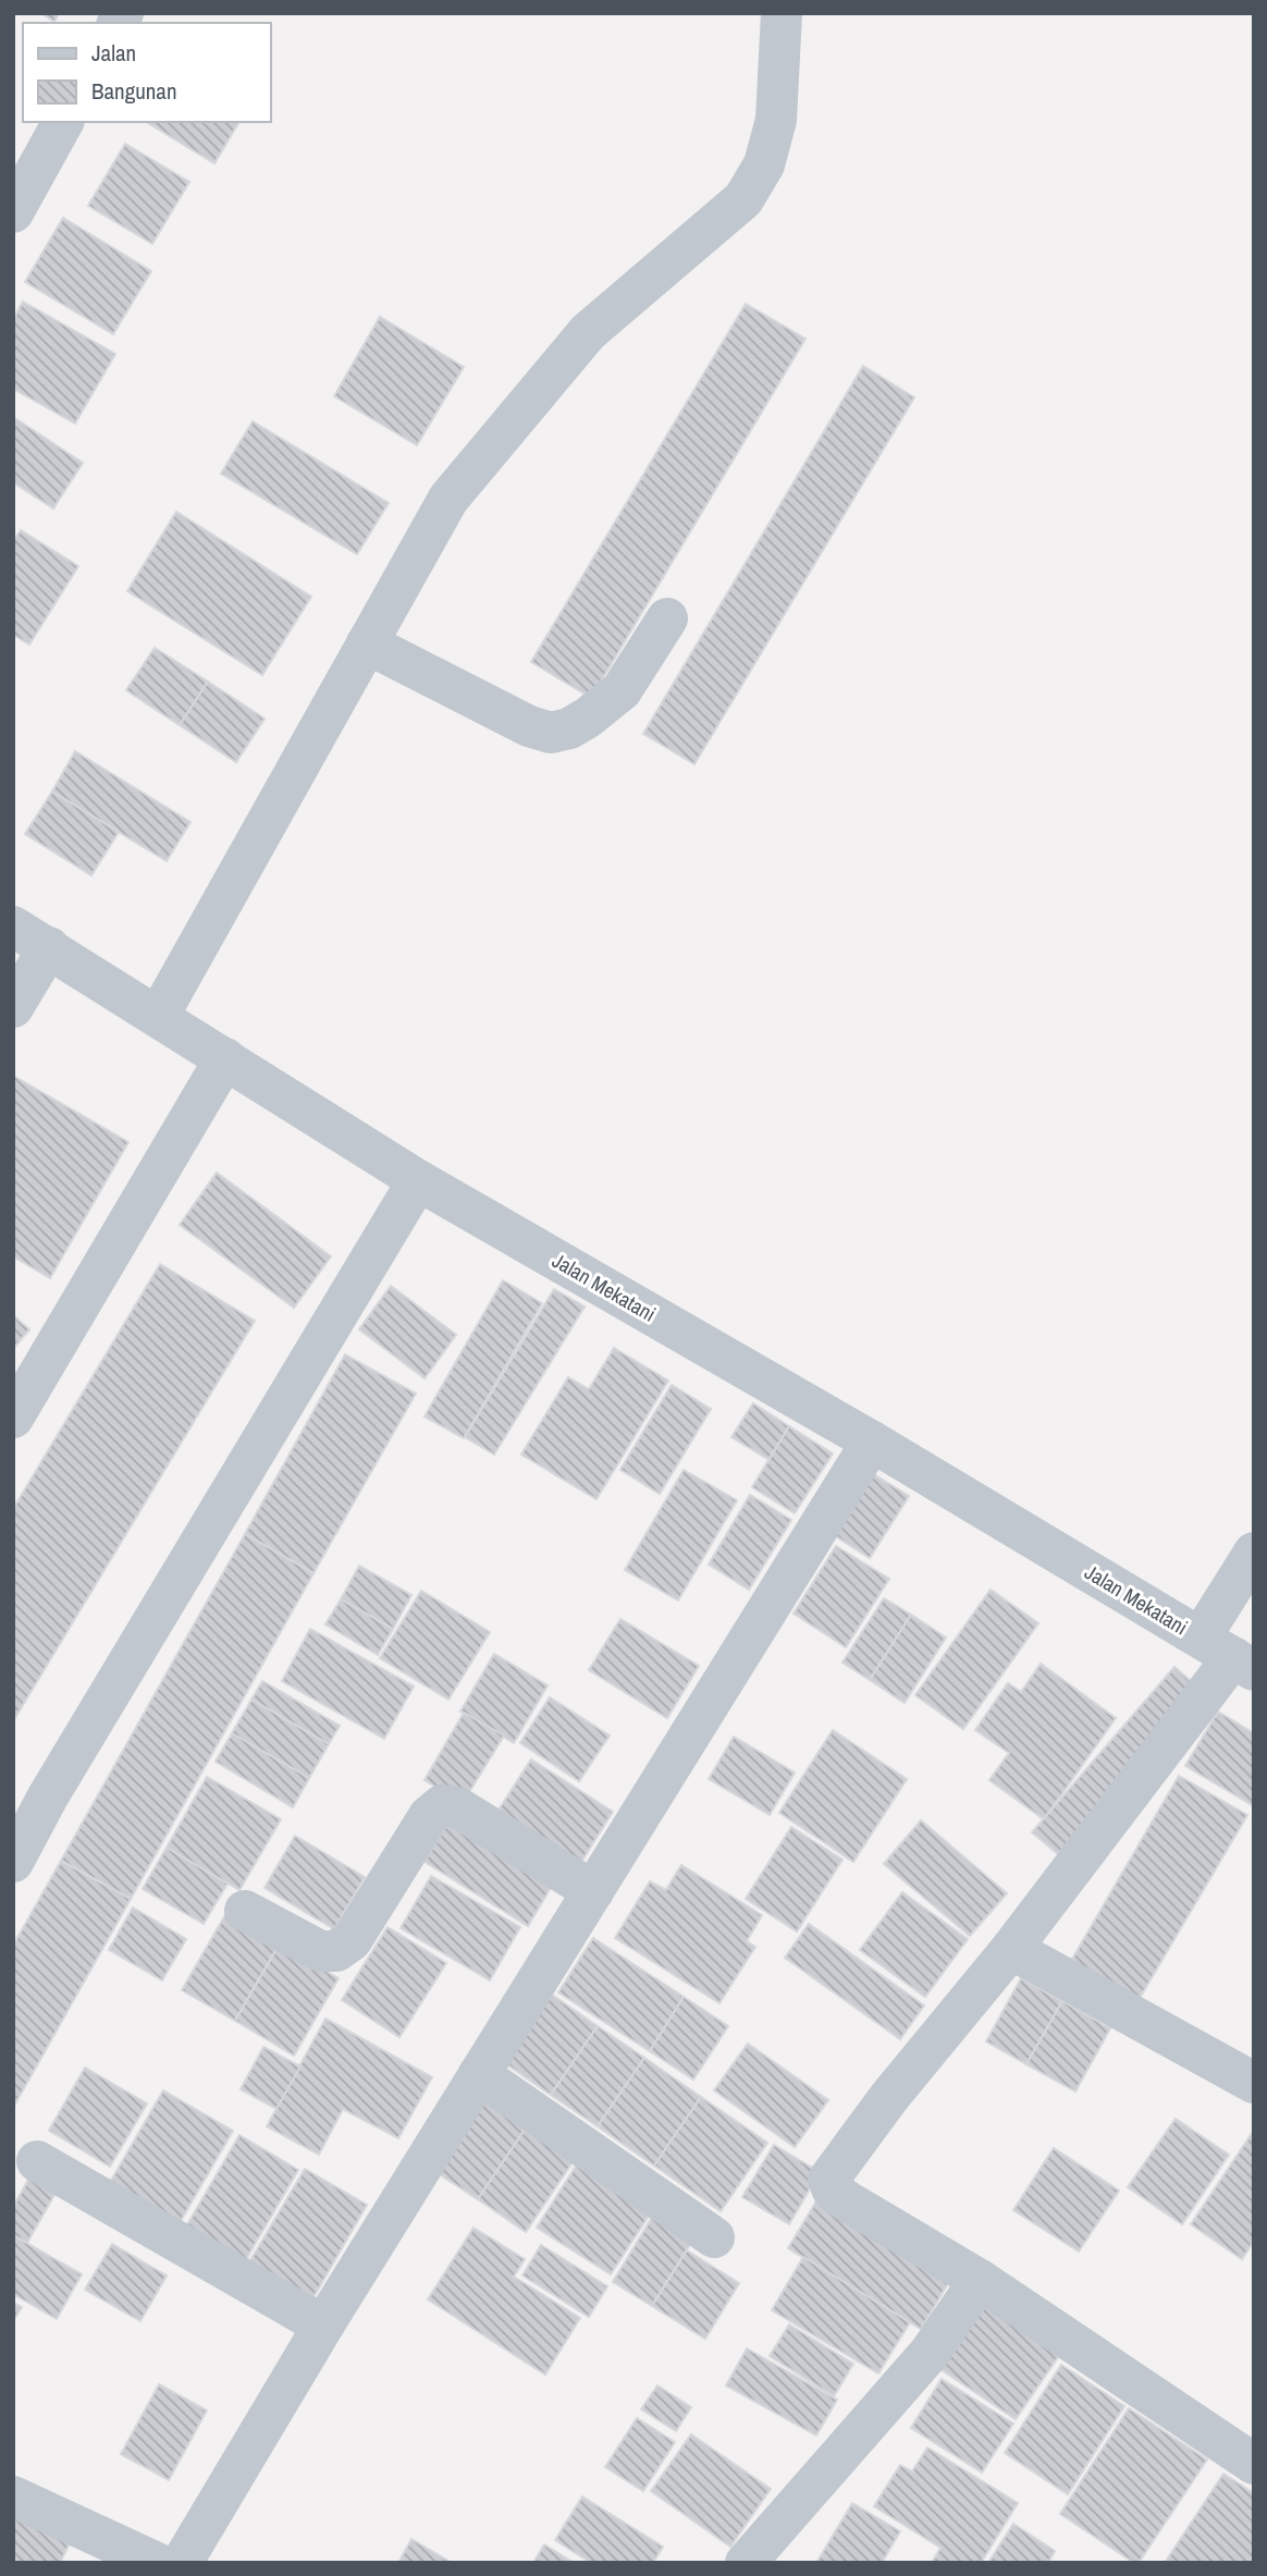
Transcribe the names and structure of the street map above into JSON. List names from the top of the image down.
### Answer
{
  "streets": {
    "street": ["Jalan Mekatani"]
  },
  "legend": ["Jalan", "Bangunan"]
}
